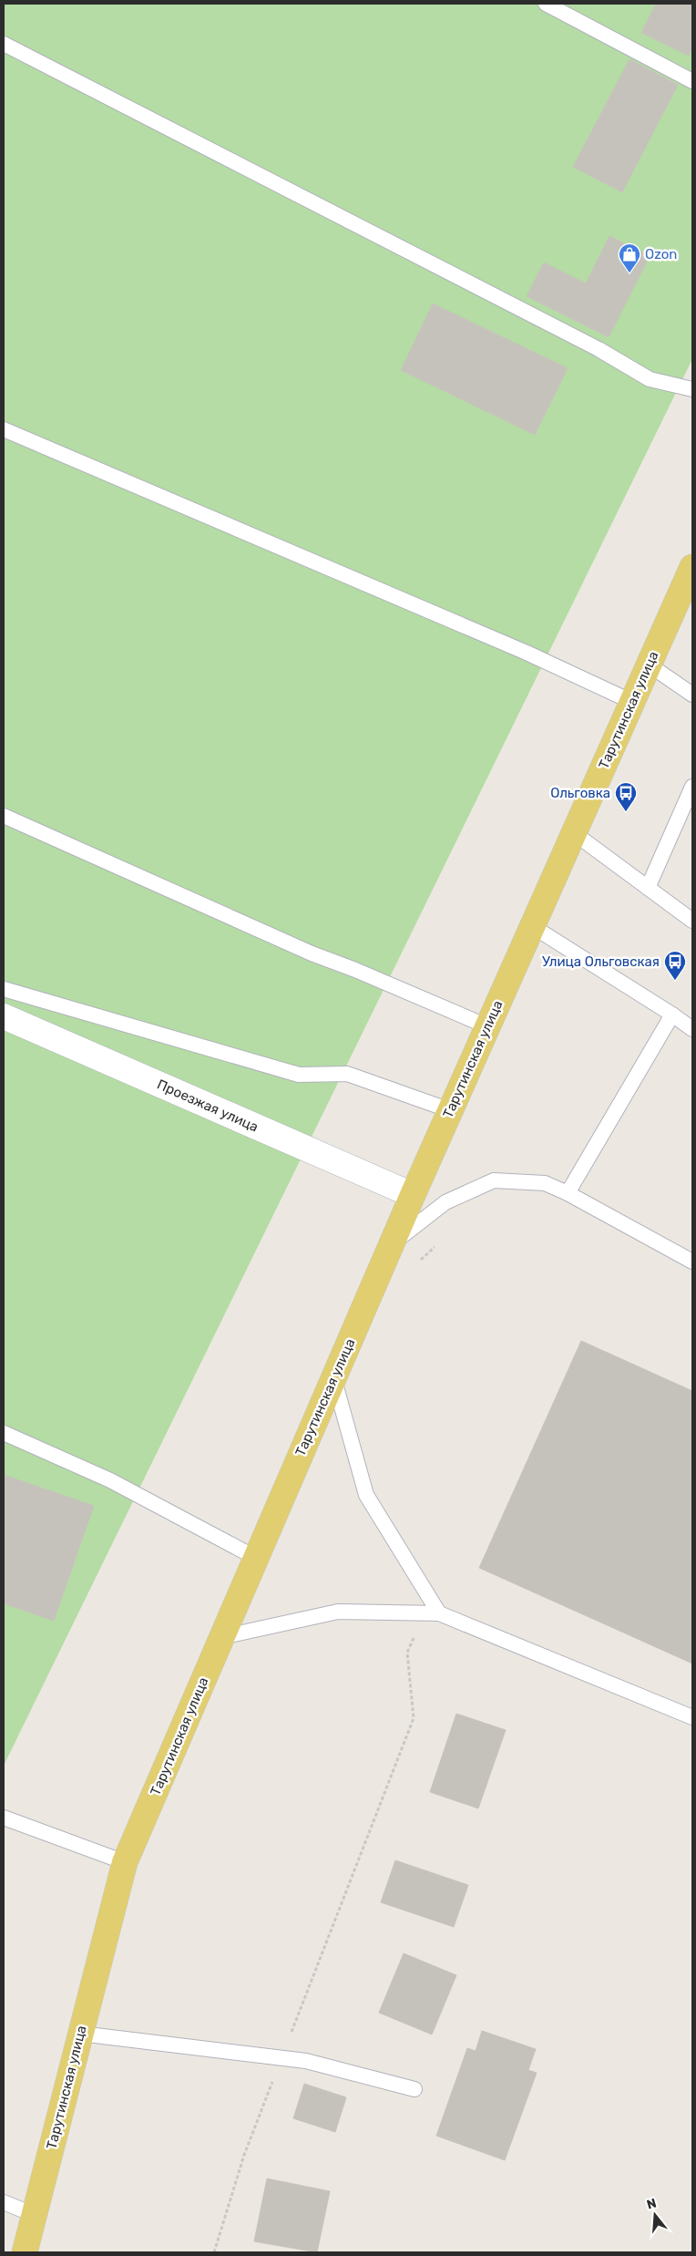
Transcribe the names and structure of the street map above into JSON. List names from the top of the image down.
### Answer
{
  "streets": {
    "main road": ["Тарутинская улица"],
    "street": ["Проезжая улица"]
  },
  "crossings": [
    ["Тарутинская улица", "Проезжая улица"]
  ],
  "places": {
    "shop": ["Ozon"],
    "bus stop": ["Ольговка", "Улица Ольговская"]
  },
  "north": "top"
}
